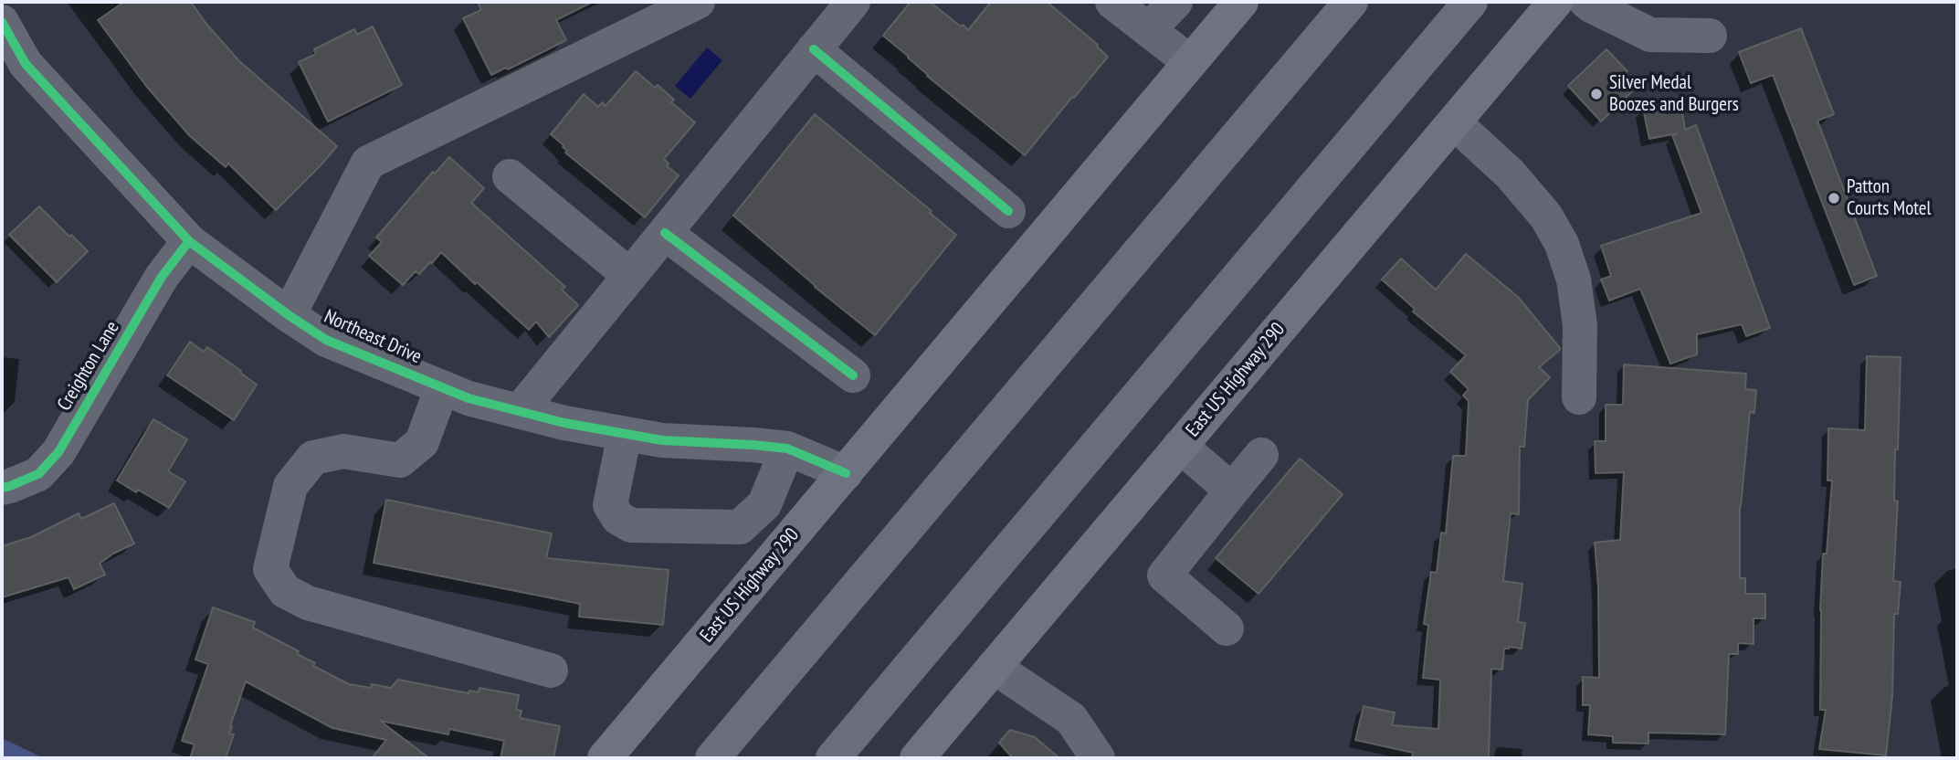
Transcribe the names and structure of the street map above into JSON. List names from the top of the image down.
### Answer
{
  "streets": {
    "main road": ["East US Highway 290"],
    "street": ["Northeast Drive", "Creighton Lane"]
  },
  "crossings": [
    ["Northeast Drive", "Creighton Lane"],
    ["Northeast Drive", "East US Highway 290"]
  ],
  "places": ["Silver Medal Boozes and Burgers", "Patton Courts Motel"]
}
